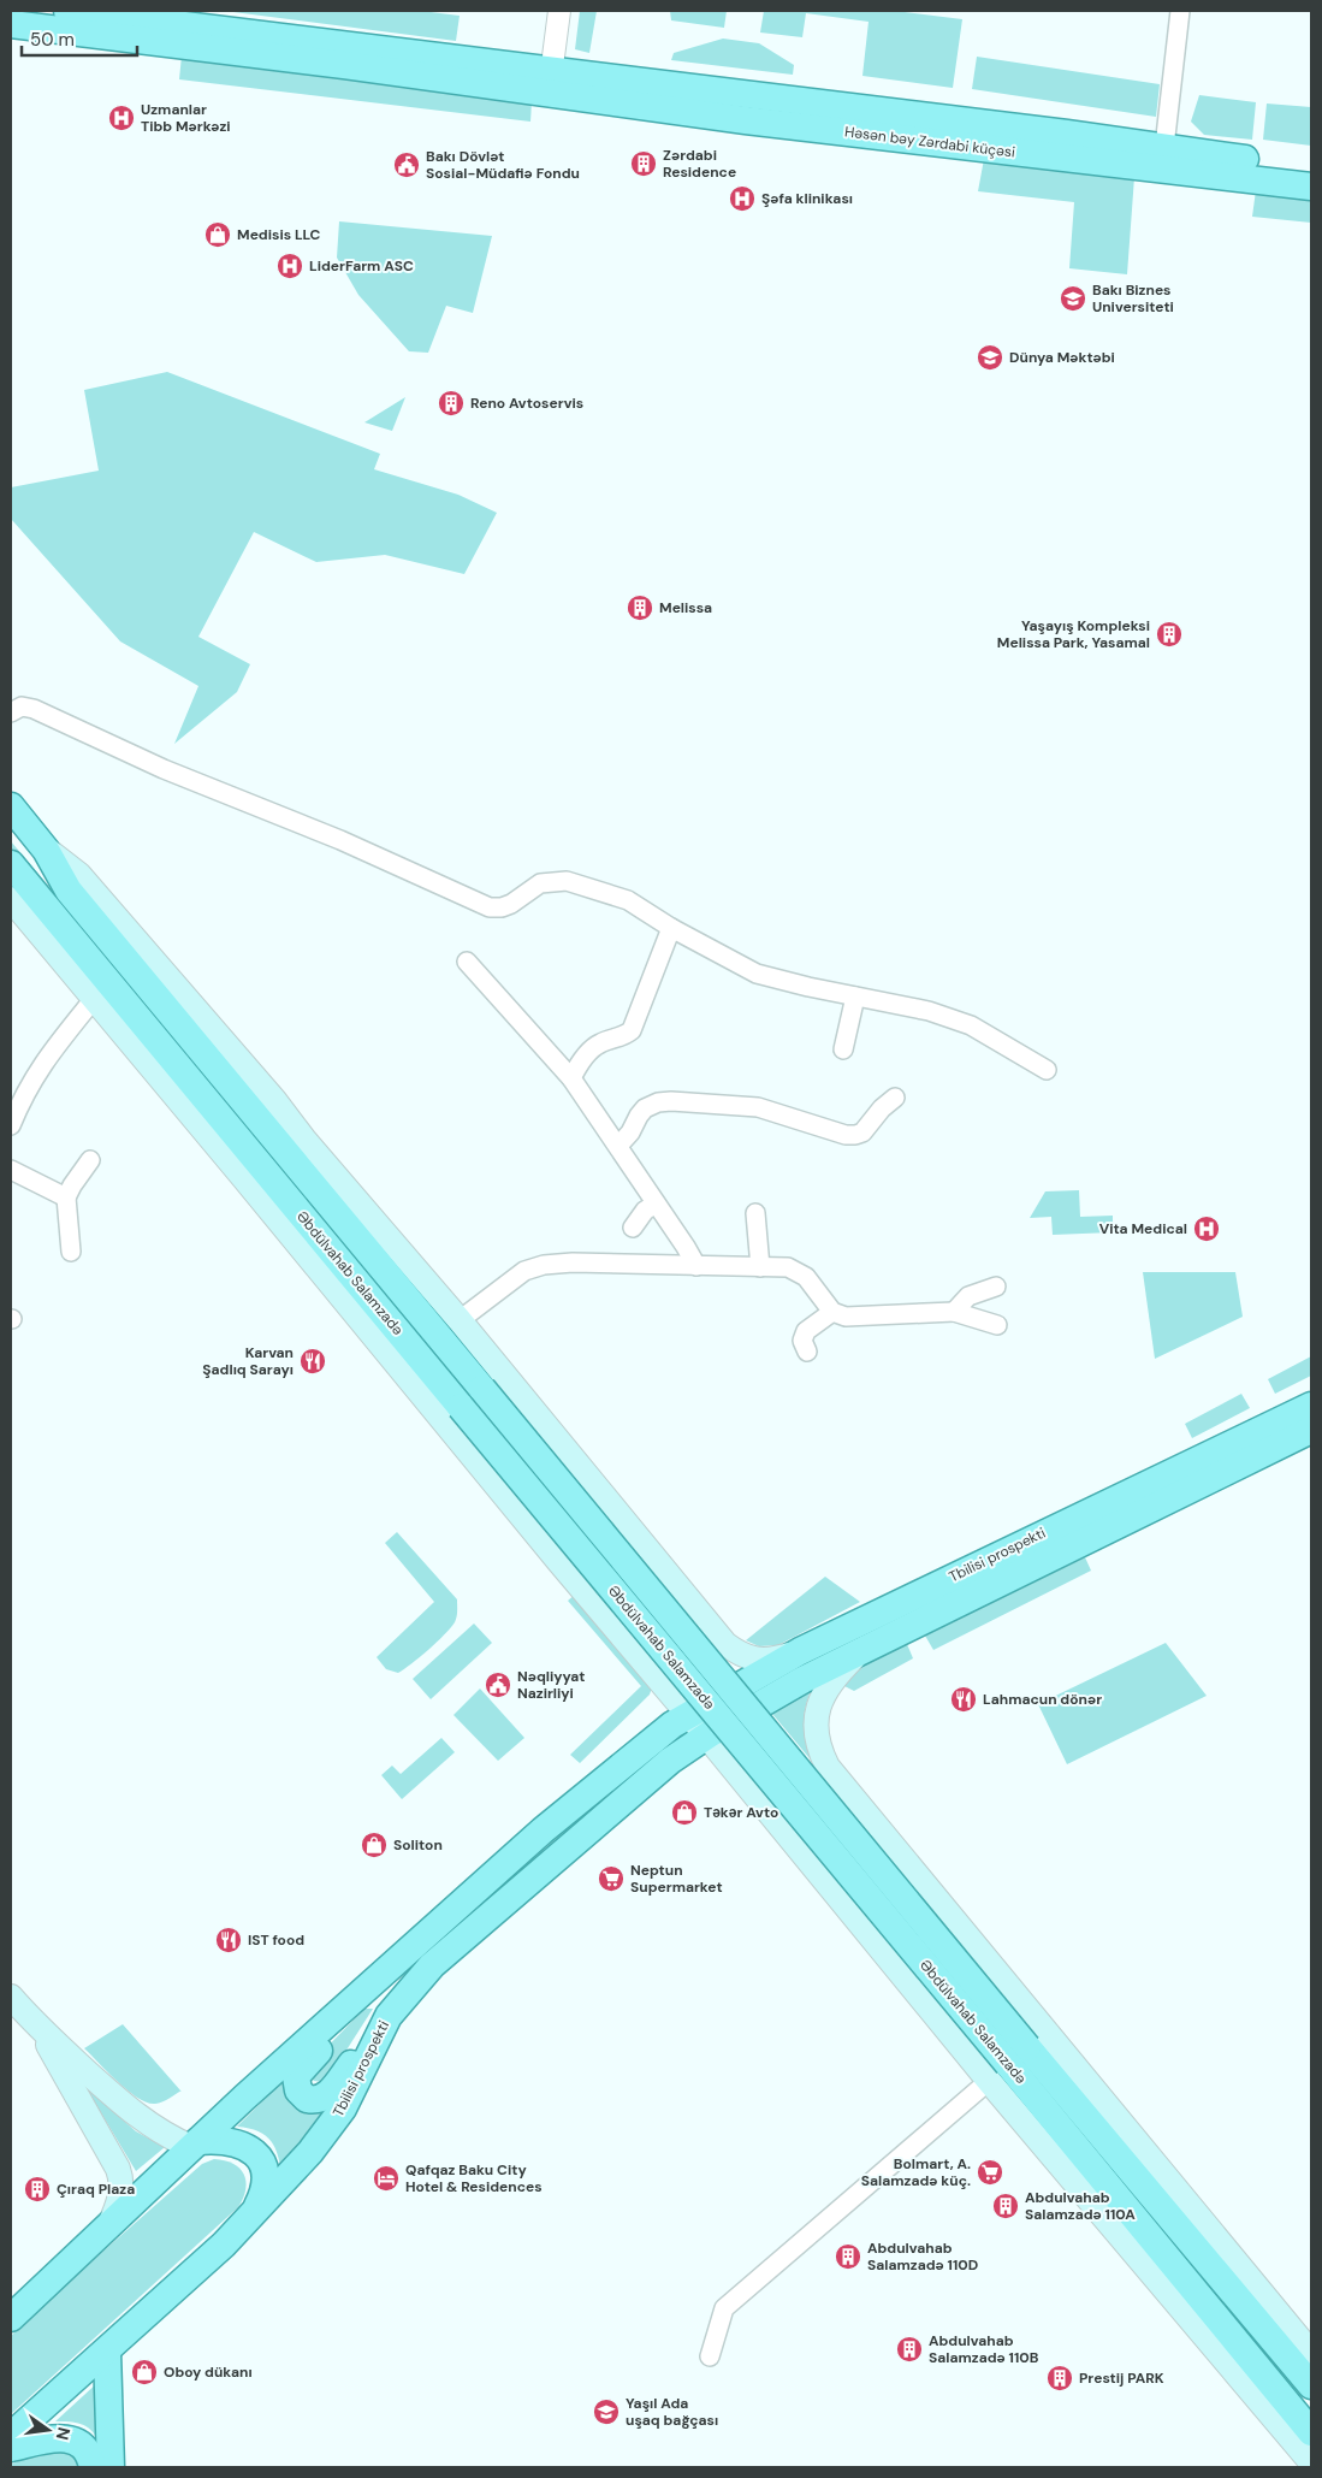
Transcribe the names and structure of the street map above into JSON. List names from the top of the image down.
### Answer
{
  "streets": {
    "main road": ["Həsən bəy Zərdabi küçəsi", "Əbdülvahab Salamzadə", "Tbilisi prospekti"]
  },
  "crossings": [
    ["Əbdülvahab Salamzadə", "Tbilisi prospekti"]
  ],
  "places": {
    "hospital": [
      "Uzmanlar Tibb Mərkəzi",
      "Şəfa klinikası",
      "LiderFarm ASC",
      "Vita Medical"
    ],
    "building": [
      "Zərdabi Residence",
      "Reno Avtoservis",
      "Melissa",
      "Yaşayış Kompleksi Melissa Park, Yasamal",
      "Çıraq Plaza",
      "Abdulvahab Salamzadə 110A",
      "Abdulvahab Salamzadə 110D",
      "Abdulvahab Salamzadə 110B",
      "Prestij PARK"
    ],
    "public building": ["Bakı Dövlət Sosial-Müdafiə Fondu", "Nəqliyyat Nazirliyi"],
    "shop": [
      "Medisis LLC",
      "Tәkәr Avto",
      "Soliton",
      "Oboy dükanı"
    ],
    "school or university": ["Bakı Biznes Universiteti", "Dünya Məktəbi", "Yaşıl Ada uşaq bağçası"],
    "restaurant": ["Karvan Şadlıq Sarayı", "Lahmacun dönər", "IST food"],
    "supermarket": ["Neptun Supermarket", "Bolmart, A. Salamzadə küç."],
    "hotel": ["Qafqaz Baku City Hotel & Residences"]
  },
  "scale_bar": "50 m",
  "north": "right"
}
